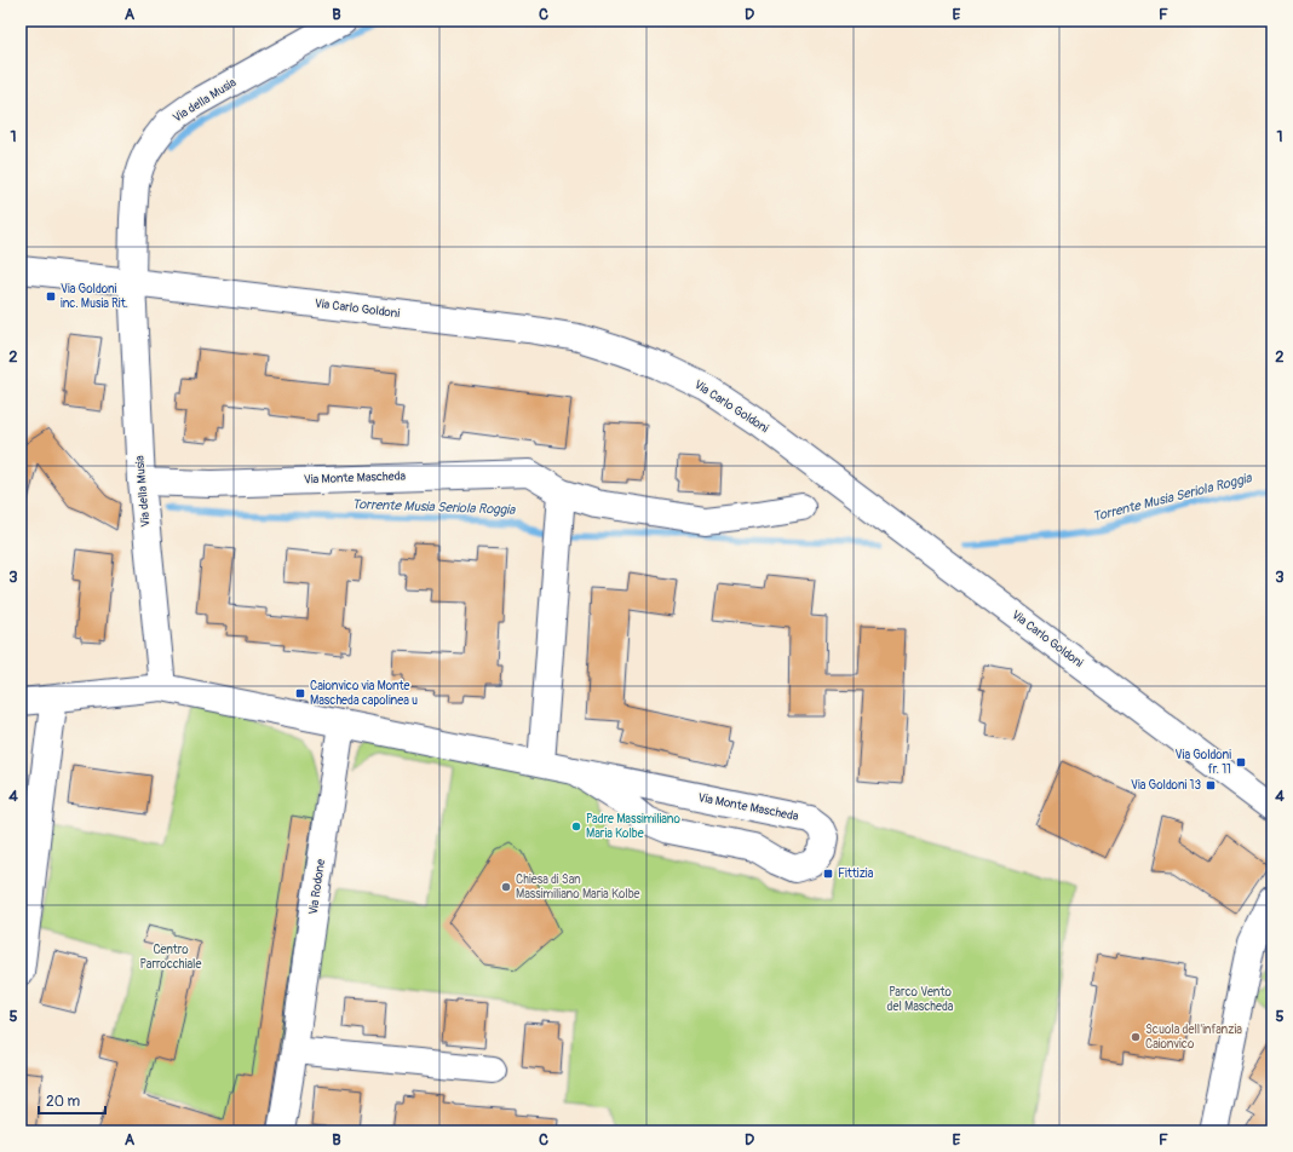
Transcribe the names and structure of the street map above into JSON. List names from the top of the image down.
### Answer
{
  "streets": {
    "street": [
      "Via della Musia",
      "Via Carlo Goldoni",
      "Via Monte Mascheda",
      "Via Rodone"
    ]
  },
  "crossings": [
    ["Via della Musia", "Via Carlo Goldoni"],
    ["Via della Musia", "Via Monte Mascheda"],
    ["Via Monte Mascheda", "Via Rodone"]
  ],
  "water": ["Torrente Musia Seriola Roggia"],
  "parks": ["Centro Parrocchiale", "Parco Vento del Mascheda"],
  "places": {
    "transit": [
      "Via Goldoni inc. Musia Rit.",
      "Caionvico via Monte Mascheda capolinea u",
      "Via Goldoni fr. 11",
      "Via Goldoni 13",
      "Fittizia"
    ],
    "other": ["Padre Massimiliano Maria Kolbe", "Chiesa di San Massimiliano Maria Kolbe", "Scuola dell'infanzia Caionvico"]
  },
  "scale_bar": "20 m",
  "grid": {
    "columns": [
      "A",
      "B",
      "C",
      "D",
      "E",
      "F"
    ],
    "rows": [
      "1",
      "2",
      "3",
      "4",
      "5"
    ]
  }
}
